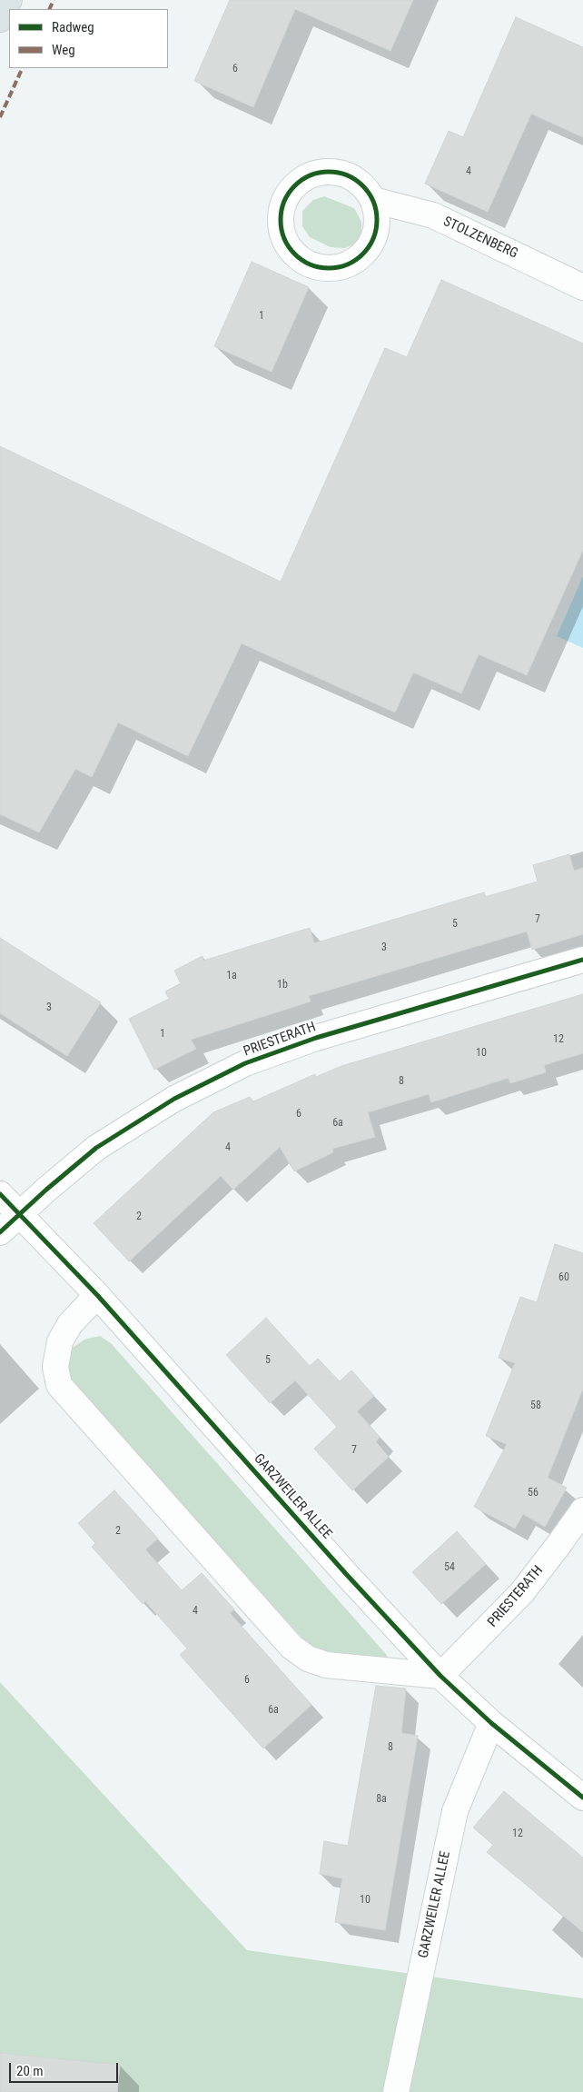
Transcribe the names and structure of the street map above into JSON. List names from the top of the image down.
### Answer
{
  "streets": {
    "street": ["STOLZENBERG", "PRIESTERATH", "GARZWEILER ALLEE"]
  },
  "crossings": [
    ["PRIESTERATH", "GARZWEILER ALLEE"]
  ],
  "house_numbers": [
    "6",
    "4",
    "1",
    "7",
    "5",
    "3",
    "1a",
    "1b",
    "3",
    "1",
    "12",
    "10",
    "8",
    "6",
    "6a",
    "4",
    "2",
    "60",
    "5",
    "58",
    "7",
    "56",
    "2",
    "54",
    "4",
    "6",
    "6a",
    "8",
    "8a",
    "12",
    "10"
  ],
  "legend": ["Radweg", "Weg"],
  "scale_bar": "20 m"
}
